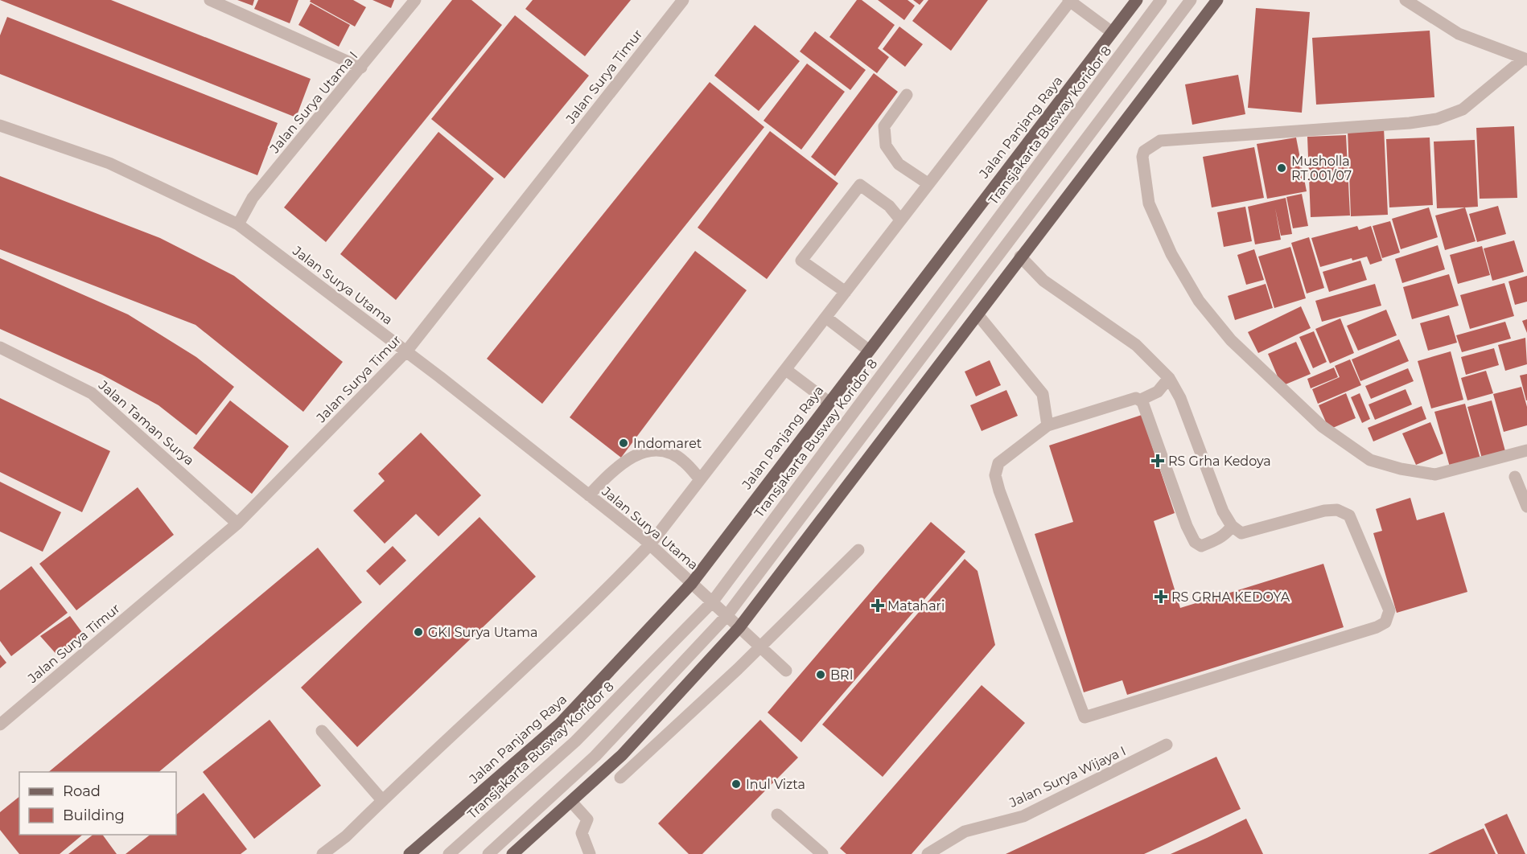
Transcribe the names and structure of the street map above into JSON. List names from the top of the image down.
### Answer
{
  "streets": {
    "main road": ["Jalan Panjang Raya"],
    "street": [
      "Jalan Surya Timur",
      "Jalan Surya Utama I",
      "Transjakarta Busway Koridor 8",
      "Jalan Surya Utama",
      "Jalan Taman Surya",
      "Jalan Surya Wijaya I"
    ]
  },
  "crossings": [
    ["Jalan Surya Timur", "Jalan Surya Utama"],
    ["Jalan Surya Timur", "Jalan Taman Surya"],
    ["Jalan Surya Utama I", "Jalan Surya Utama"],
    ["Transjakarta Busway Koridor 8", "Jalan Surya Utama"],
    ["Jalan Panjang Raya", "Jalan Surya Utama"]
  ],
  "places": {
    "other": [
      "Musholla RT.001/07",
      "Indomaret",
      "GKI Surya Utama",
      "BRI",
      "Inul Vizta"
    ],
    "health": ["RS Grha Kedoya", "RS GRHA KEDOYA", "Matahari"]
  },
  "legend": ["Road", "Building"]
}
